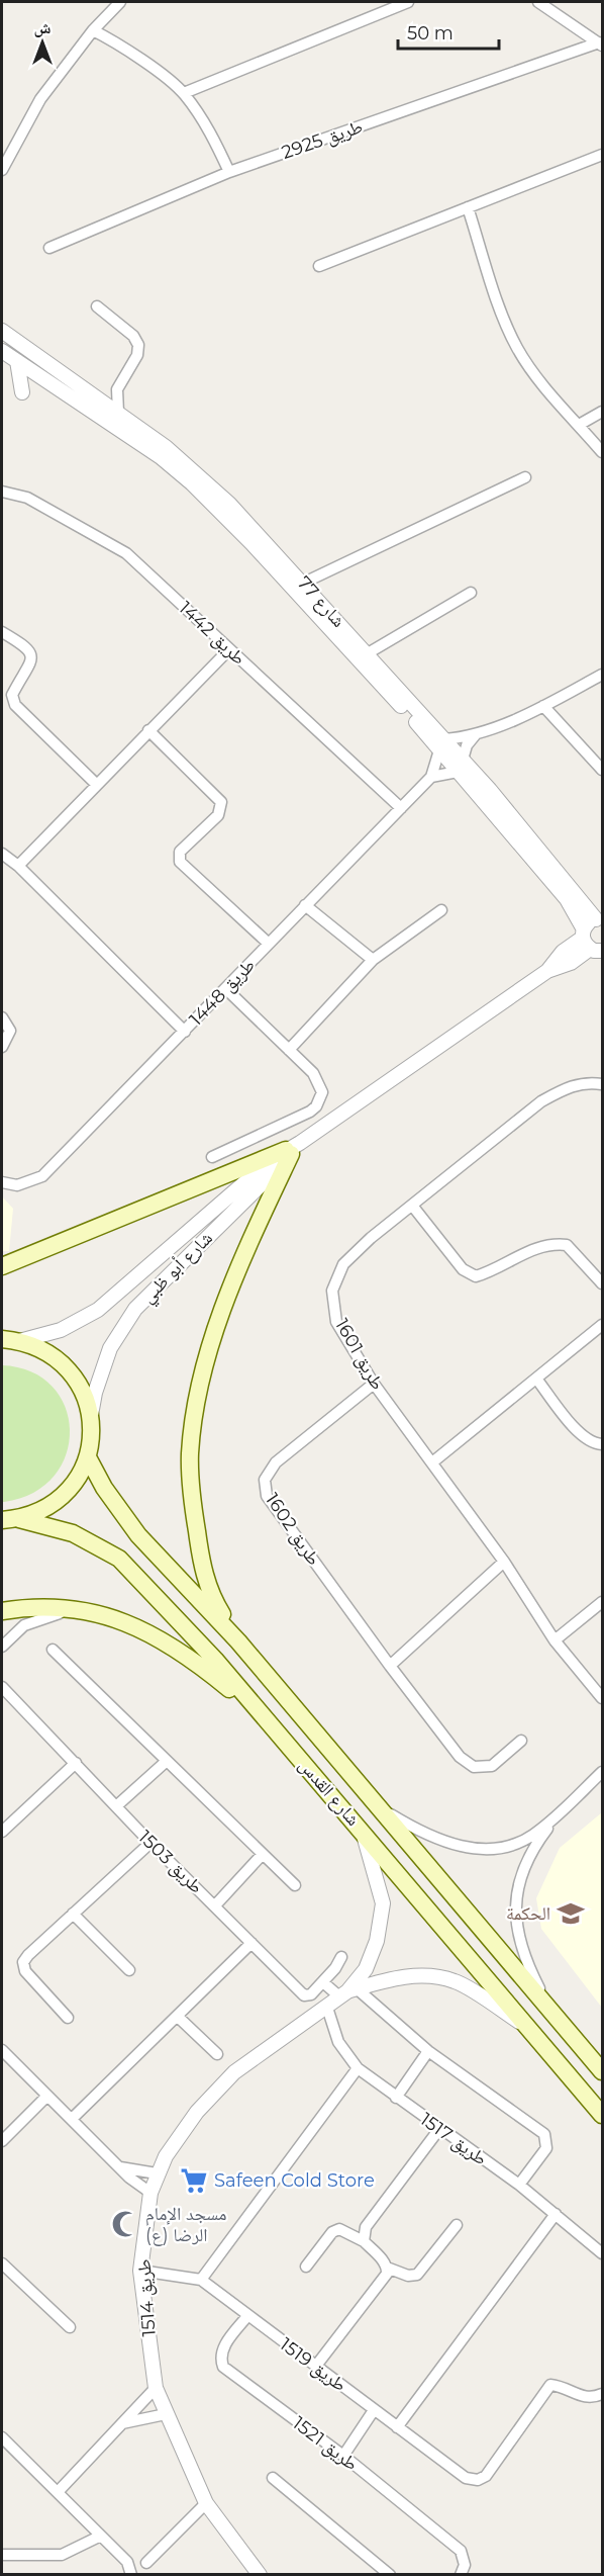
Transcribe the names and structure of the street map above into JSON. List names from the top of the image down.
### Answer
{
  "streets": {
    "main road": ["شارع القدس"],
    "street": [
      "طريق 2925",
      "شارع 77",
      "طريق 1442",
      "طريق 1448",
      "شارع أبو ظبي",
      "طريق 1601",
      "طريق 1602",
      "طريق 1503",
      "طريق 1517",
      "طريق 1514",
      "طريق 1519",
      "طريق 1521"
    ]
  },
  "crossings": [
    ["شارع 77", "طريق 1448"],
    ["شارع 77", "شارع أبو ظبي"],
    ["طريق 1442", "طريق 1448"],
    ["طريق 1601", "طريق 1602"],
    ["شارع القدس", "طريق 1514"],
    ["طريق 1517", "طريق 1514"],
    ["طريق 1514", "طريق 1519"],
    ["طريق 1519", "طريق 1521"]
  ],
  "places": {
    "school or university": ["الحكمة"],
    "supermarket": ["Safeen Cold Store"],
    "mosque": ["مسجد الإمام الرضا (ع)"]
  },
  "scale_bar": "50 m",
  "north": "top"
}
